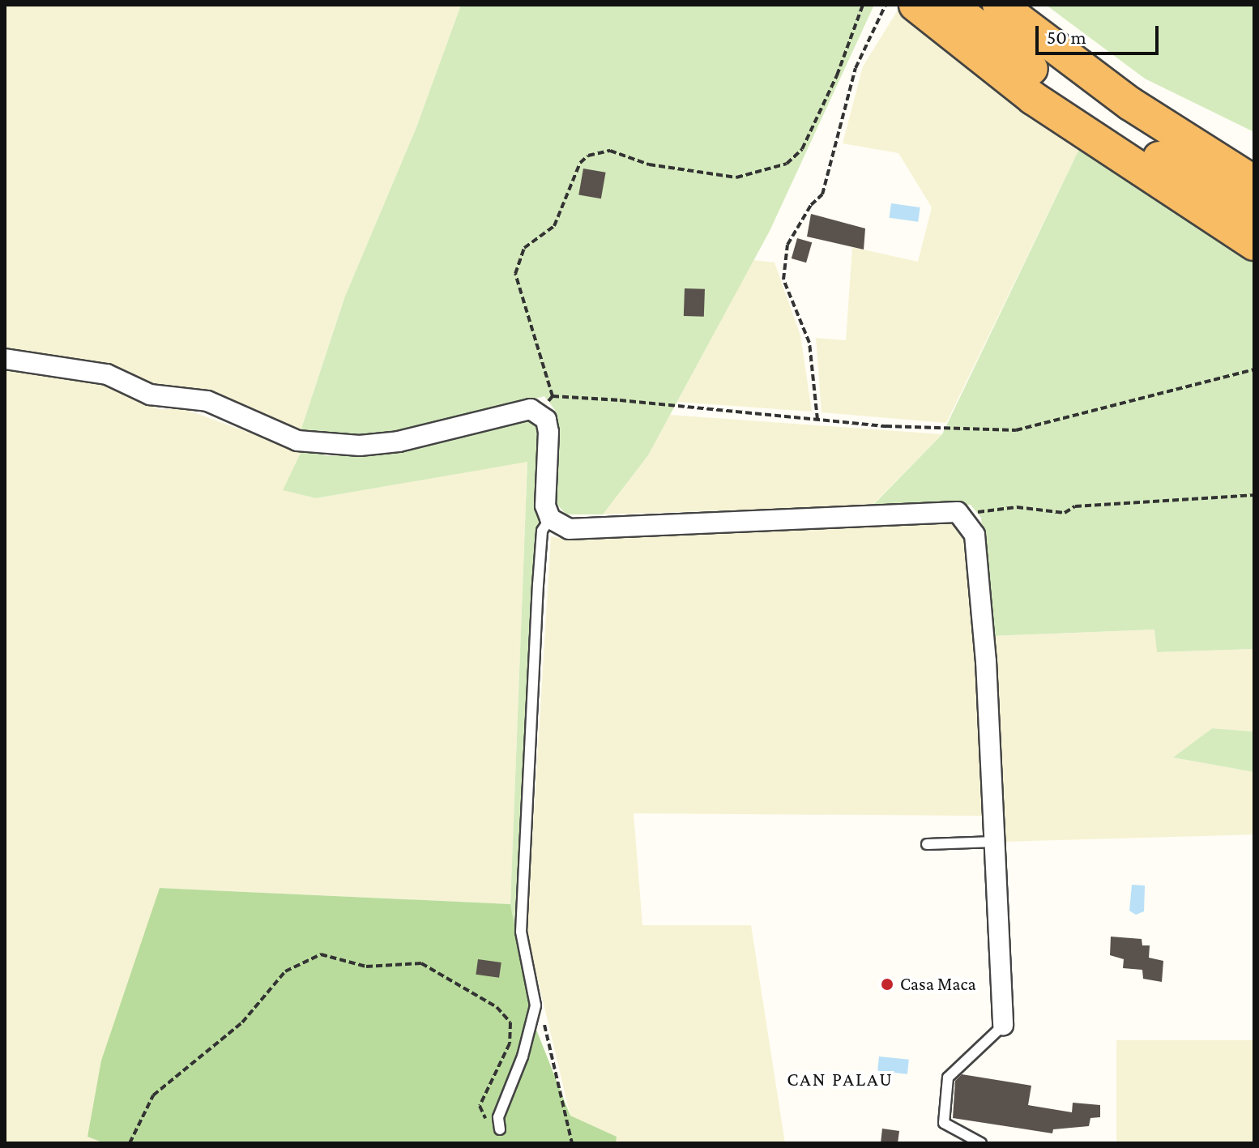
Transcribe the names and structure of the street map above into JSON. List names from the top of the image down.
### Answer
{
  "districts": ["CAN PALAU"],
  "places": ["Casa Maca"],
  "scale_bar": "50 m"
}
